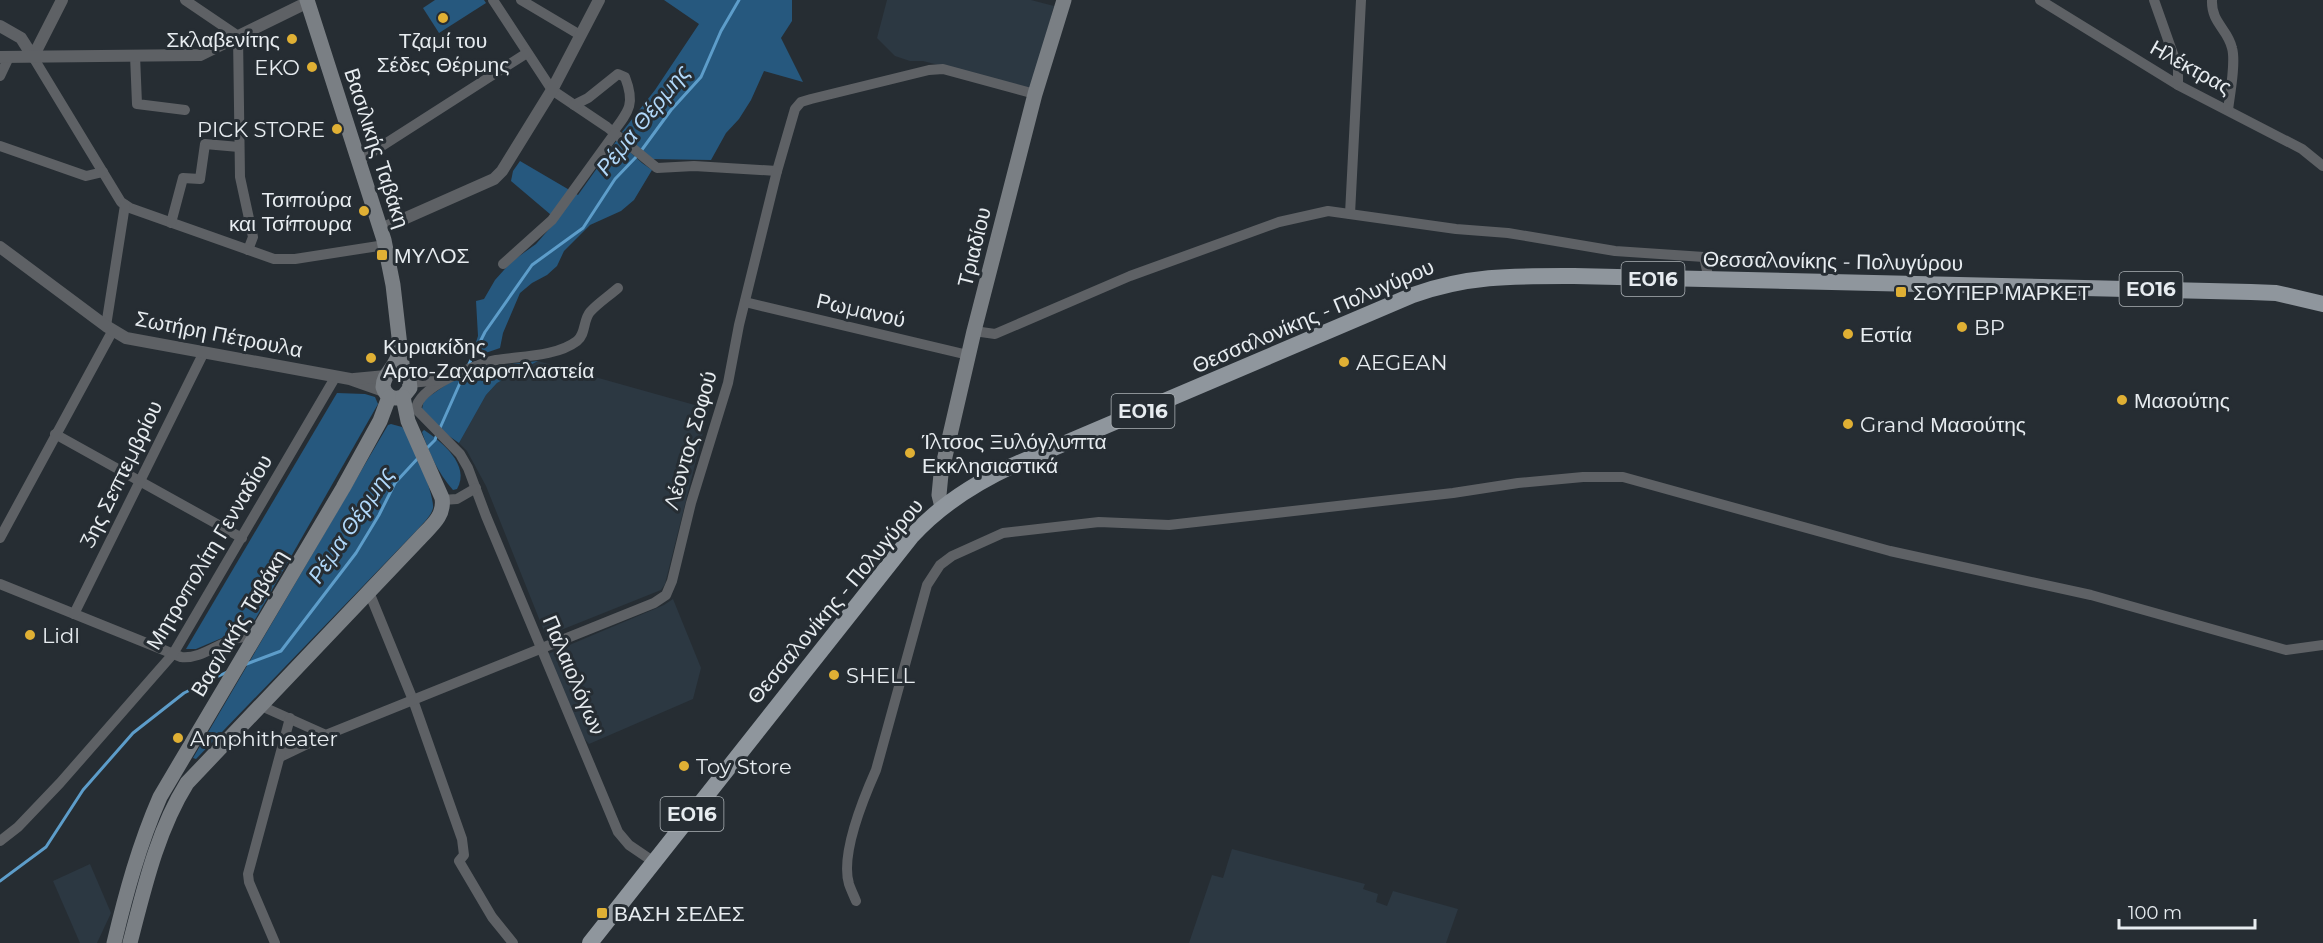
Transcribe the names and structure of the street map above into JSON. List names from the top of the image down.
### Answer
{
  "streets": {
    "main road": [
      "Βασιλικής Ταβάκη",
      "Τριαδίου",
      "Θεσσαλονίκης - Πολυγύρου",
      "ΕΟ16"
    ],
    "street": [
      "Ηλέκτρας",
      "Ρωμανού",
      "Σωτήρη Πέτρουλα",
      "Λέοντος Σοφού",
      "3ης Σεπτεμβρίου",
      "Μητροπολίτη Γενναδίου",
      "Παλαιολόγων"
    ]
  },
  "crossings": [
    ["Βασιλικής Ταβάκη", "Σωτήρη Πέτρουλα"],
    ["Τριαδίου", "Θεσσαλονίκης - Πολυγύρου"],
    ["Τριαδίου", "Ρωμανού"],
    ["Τριαδίου", "Λέοντος Σοφού"],
    ["Θεσσαλονίκης - Πολυγύρου", "Παλαιολόγων"],
    ["Ρωμανού", "Λέοντος Σοφού"],
    ["Σωτήρη Πέτρουλα", "3ης Σεπτεμβρίου"],
    ["Σωτήρη Πέτρουλα", "Μητροπολίτη Γενναδίου"],
    ["Λέοντος Σοφού", "Παλαιολόγων"]
  ],
  "water": ["Ρέμα Θέρμης"],
  "places": {
    "other": [
      "Τζαμί του Σέδες Θέρμης",
      "Σκλαβενίτης",
      "EKO",
      "PICK STORE",
      "Τσιπούρα και Τσίπουρα",
      "BP",
      "Εστία",
      "Κυριακίδης Αρτο-Ζαχαροπλαστεία",
      "AEGEAN",
      "Μασούτης",
      "Grand Μασούτης",
      "Ίλτσος Ξυλόγλυπτα Εκκλησιαστικά",
      "Lidl",
      "SHELL",
      "Amphitheater",
      "Toy Store"
    ],
    "transit": ["ΜΥΛΟΣ", "ΣΟΥΠΕΡ ΜΑΡΚΕΤ", "ΒΑΣΗ ΣΕΔΕΣ"]
  },
  "scale_bar": "100 m"
}
